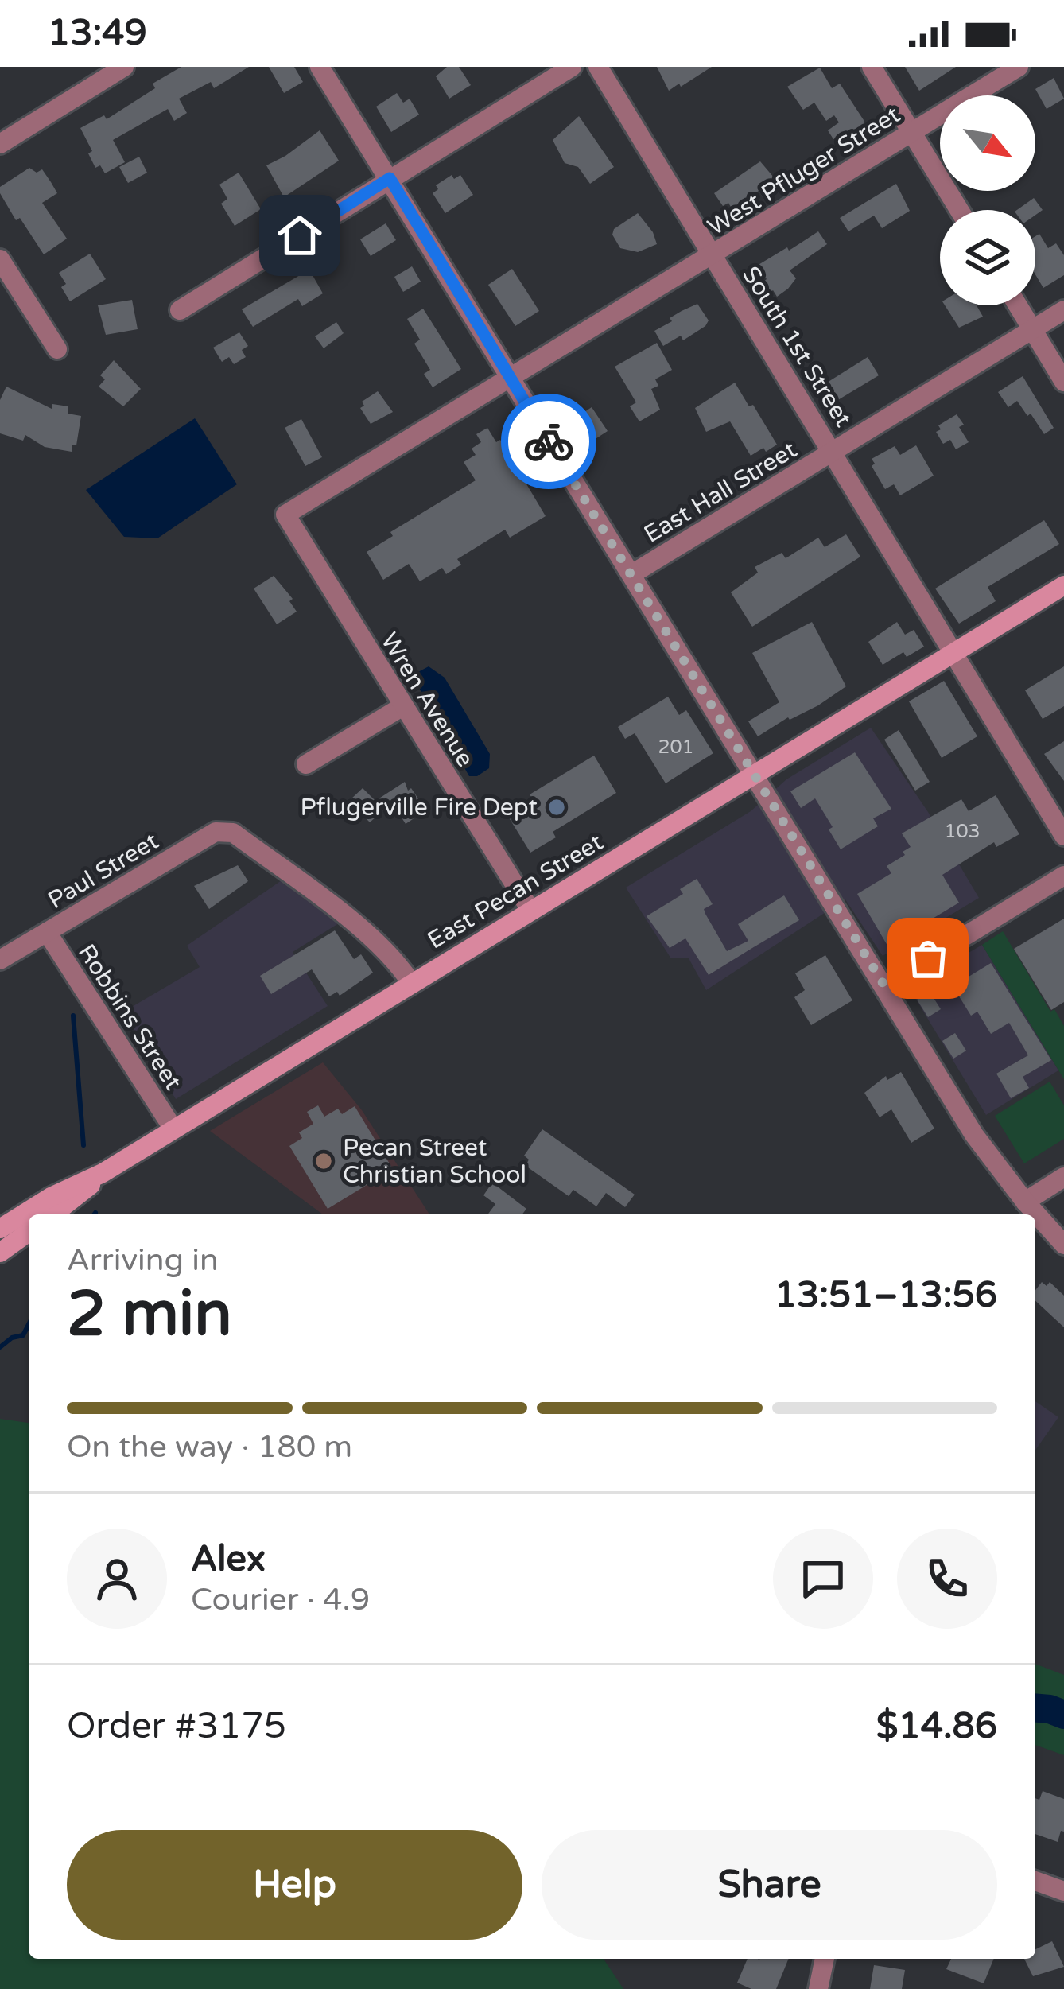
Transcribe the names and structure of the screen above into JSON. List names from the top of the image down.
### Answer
{
  "streets": {
    "main road": ["East Pecan Street"],
    "street": [
      "West Pfluger Street",
      "South 1st Street",
      "East Hall Street",
      "Wren Avenue",
      "Paul Street",
      "Robbins Street"
    ]
  },
  "crossings": [
    ["West Pfluger Street", "South 1st Street"],
    ["West Pfluger Street", "Wren Avenue"],
    ["South 1st Street", "East Hall Street"],
    ["South 1st Street", "East Pecan Street"],
    ["Wren Avenue", "East Pecan Street"],
    ["Paul Street", "East Pecan Street"],
    ["Paul Street", "Robbins Street"],
    ["East Pecan Street", "Robbins Street"]
  ],
  "places": ["Pflugerville Fire Dept", "Pecan Street Christian School"],
  "house_numbers": ["201", "103"],
  "north": "bottom right",
  "page": {
    "status": "13:49",
    "heading": ["2 min", "Arriving in", "13:51–13:56"],
    "panel": [
      "Alex",
      "Courier · 4.9",
      "Order #3175",
      "$14.86"
    ],
    "bar": "On the way · 180 m",
    "buttons": ["Help", "Share"]
  }
}
